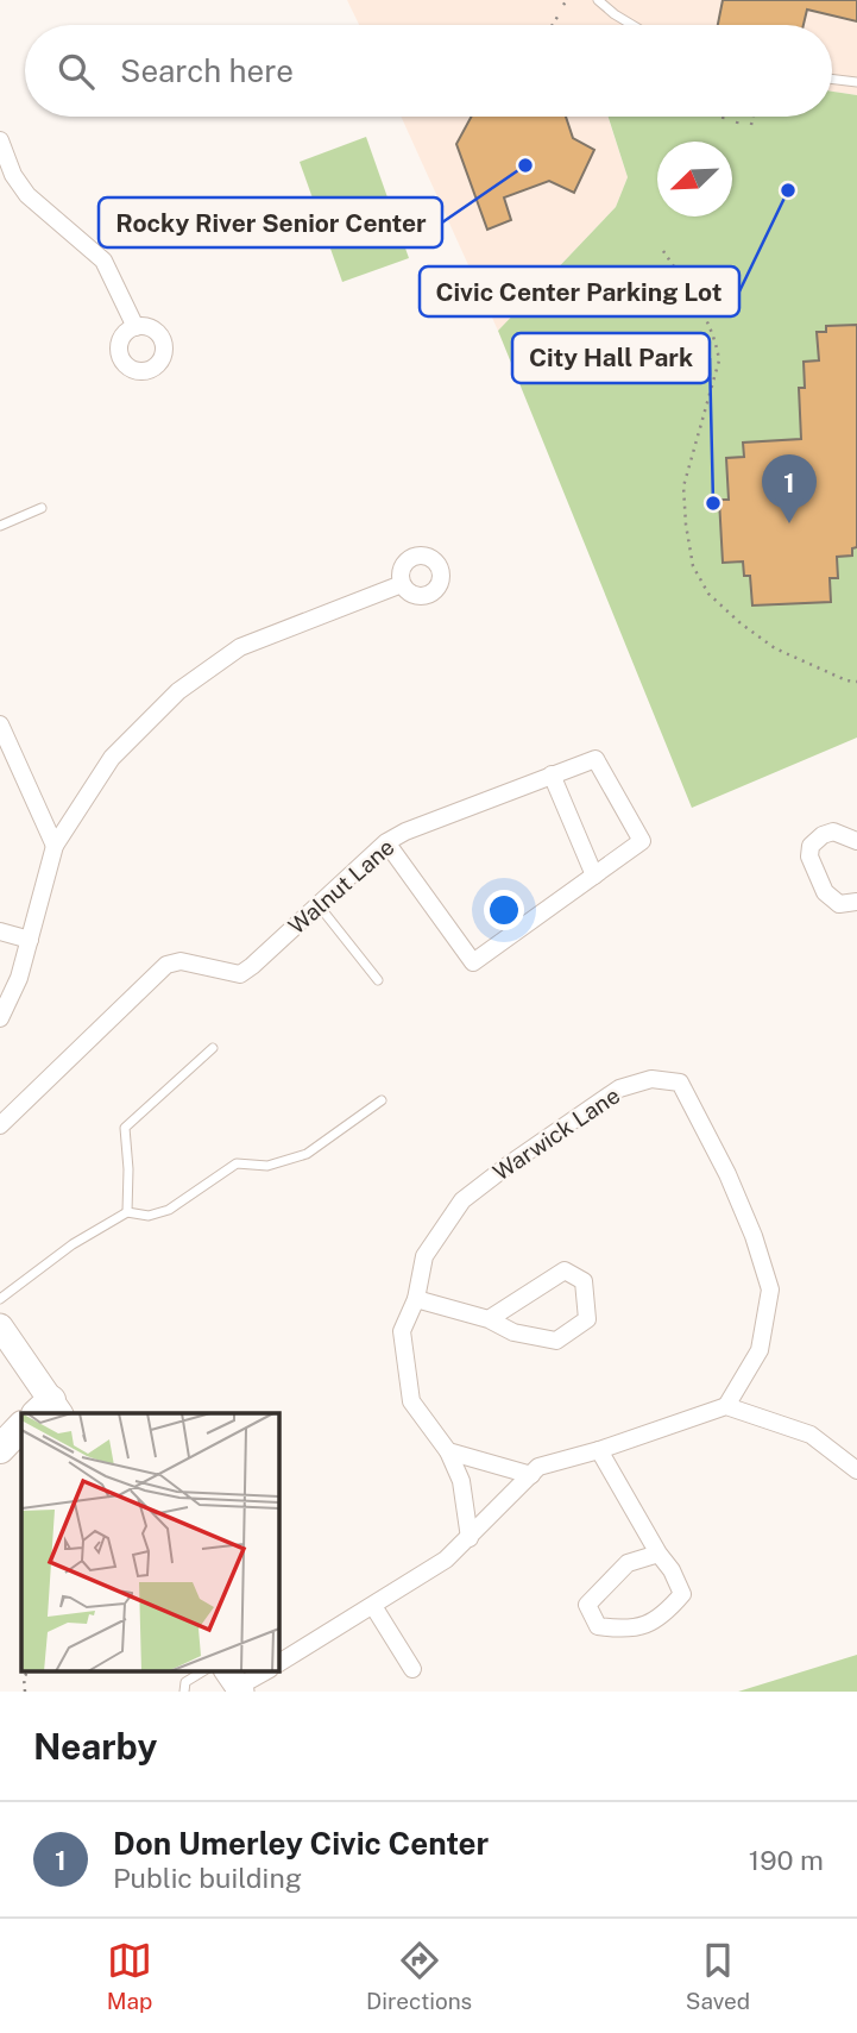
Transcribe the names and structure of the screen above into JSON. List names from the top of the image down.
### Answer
{
  "streets": {
    "street": ["Walnut Lane", "Warwick Lane"]
  },
  "places": ["Rocky River Senior Center", "Civic Center Parking Lot", "City Hall Park"],
  "north": "bottom left",
  "page": {
    "search": "Search here",
    "pins": "1",
    "heading": "Nearby",
    "list": [
      {
        "mark": "1",
        "name": "Don Umerley Civic Center",
        "note": "Public building",
        "value": "190 m"
      }
    ],
    "nav": ["Map", "Directions", "Saved"]
  }
}
